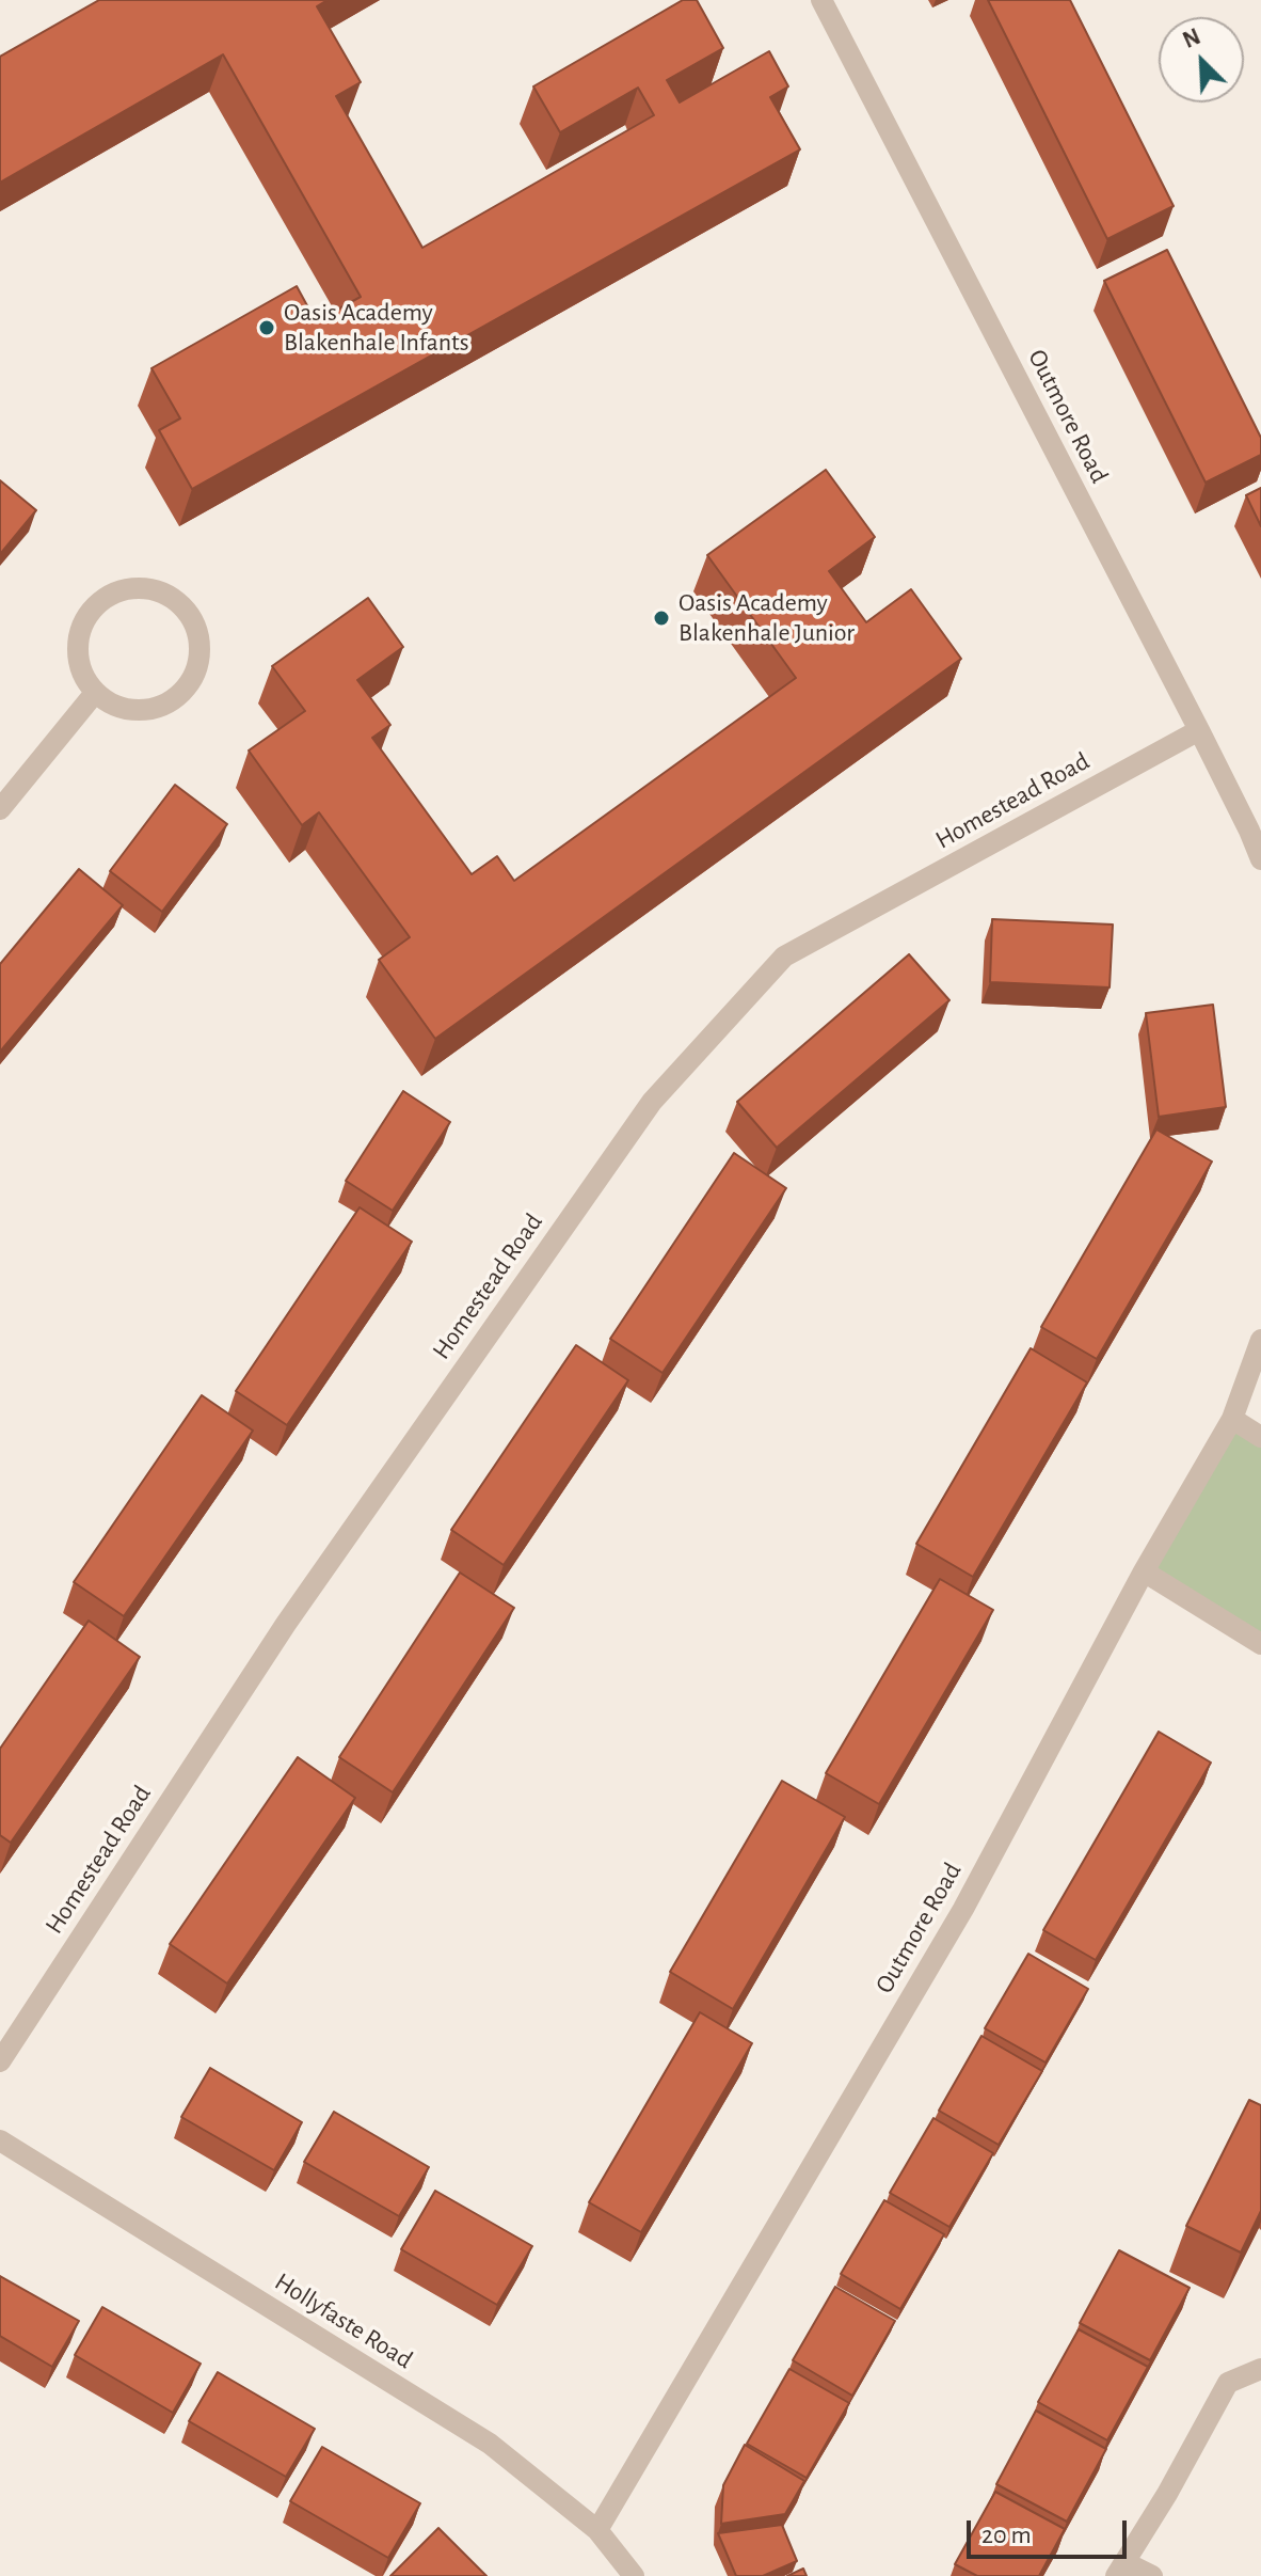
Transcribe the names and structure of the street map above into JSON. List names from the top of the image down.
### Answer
{
  "streets": {
    "street": ["Outmore Road", "Homestead Road", "Hollyfaste Road"]
  },
  "crossings": [
    ["Outmore Road", "Homestead Road"],
    ["Outmore Road", "Hollyfaste Road"]
  ],
  "places": ["Oasis Academy Blakenhale Infants", "Oasis Academy Blakenhale Junior"],
  "scale_bar": "20 m",
  "north": "top left"
}
